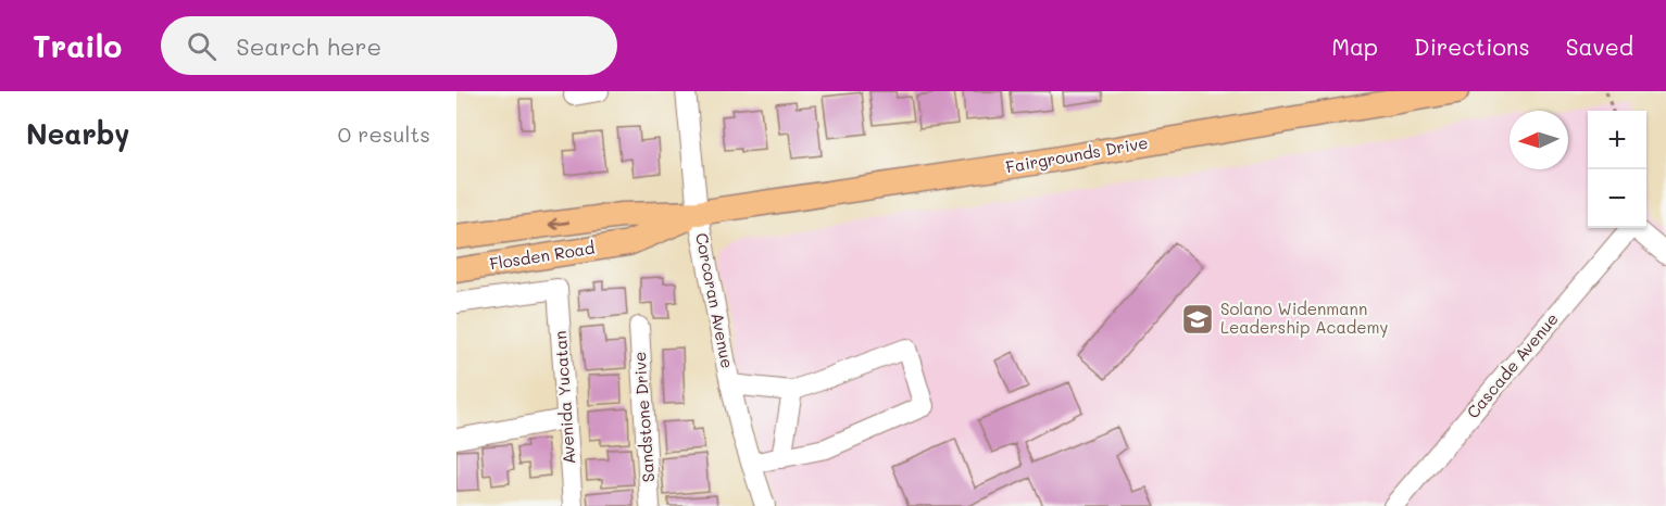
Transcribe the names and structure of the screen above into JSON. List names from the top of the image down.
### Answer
{
  "streets": {
    "main road": ["Fairgrounds Drive", "Flosden Road"],
    "street": [
      "Corcoran Avenue",
      "Cascade Avenue",
      "Avenida Yucatan",
      "Sandstone Drive"
    ]
  },
  "crossings": [
    ["Fairgrounds Drive", "Flosden Road"],
    ["Fairgrounds Drive", "Corcoran Avenue"]
  ],
  "places": {
    "school or university": ["Solano Widenmann Leadership Academy"]
  },
  "north": "left",
  "page": {
    "header": "Trailo",
    "search": "Search here",
    "nav": ["Map", "Directions", "Saved"],
    "heading": ["Nearby", "0 results"],
    "map_buttons": ["+", "−"]
  }
}
